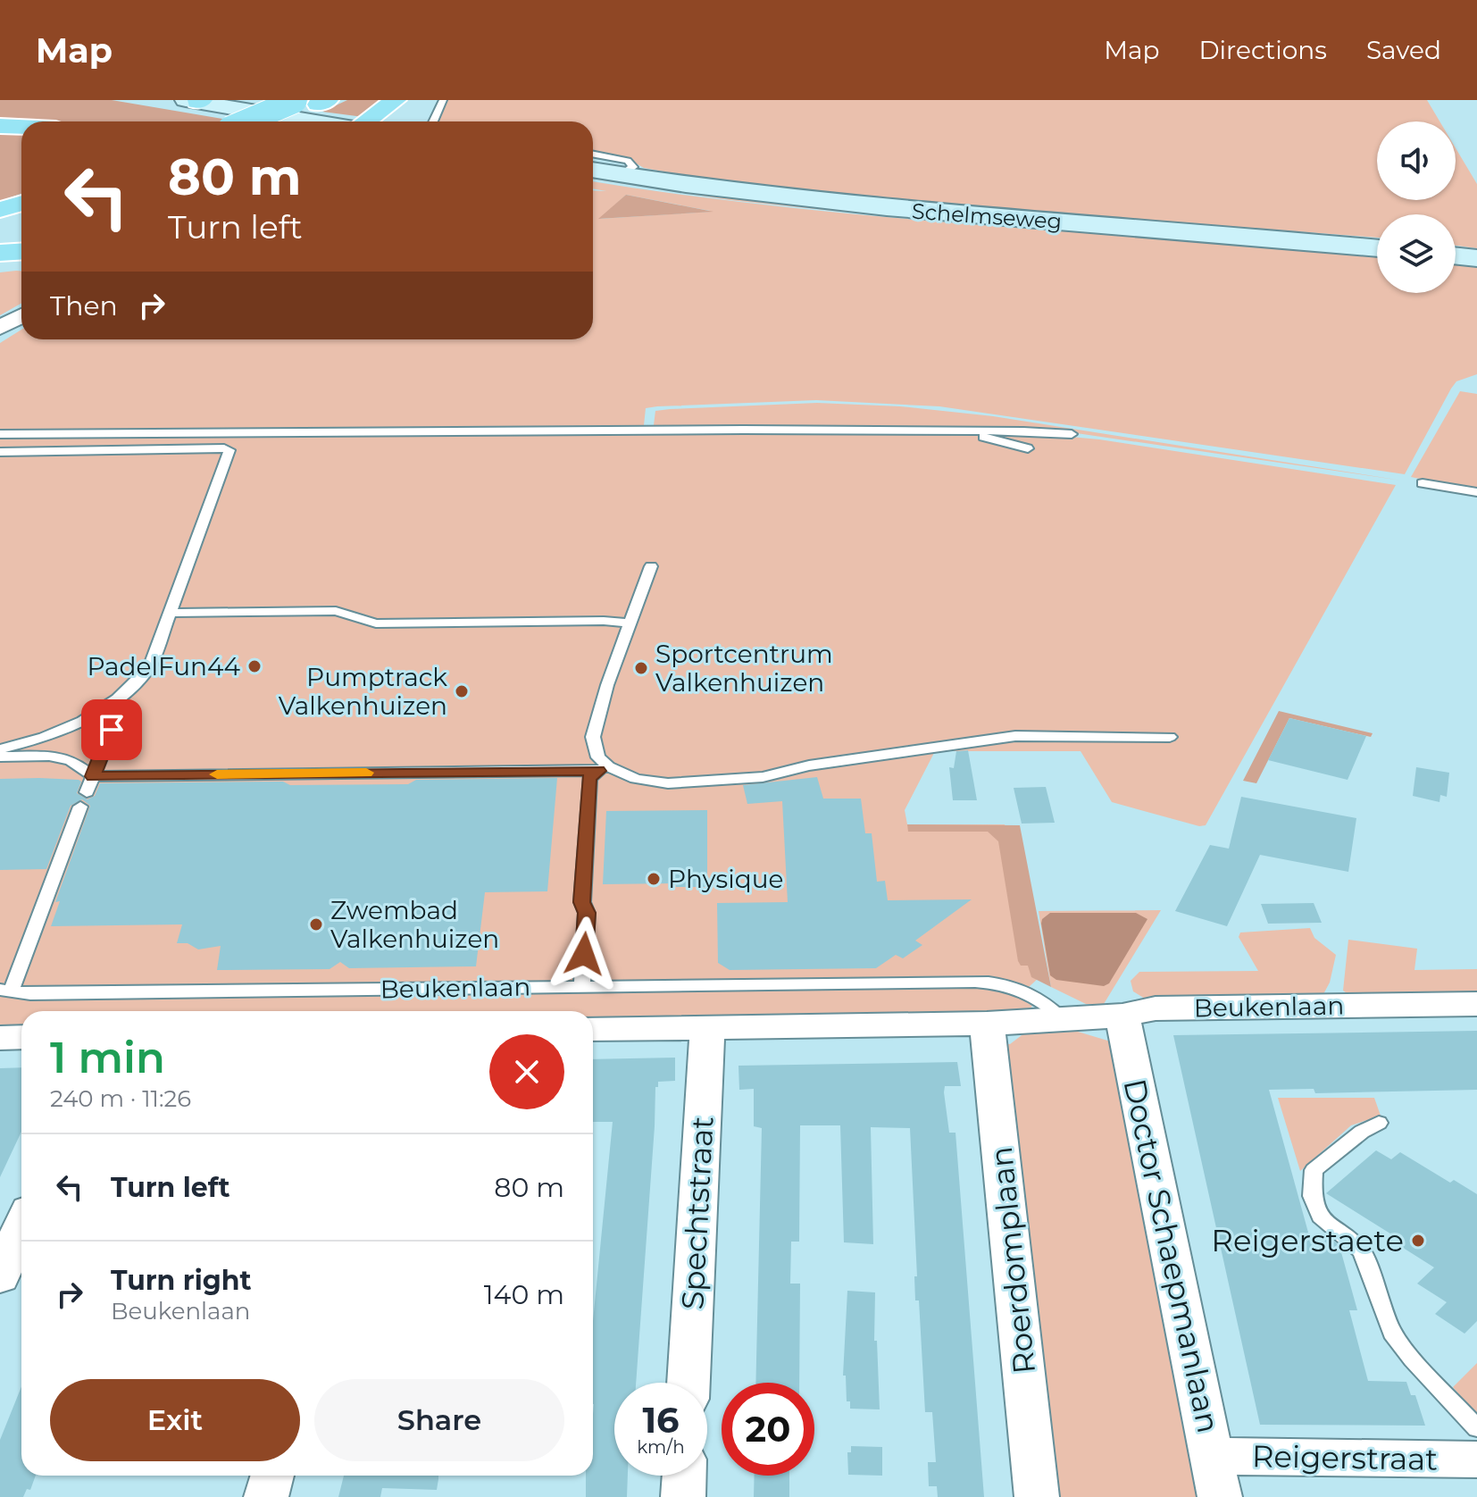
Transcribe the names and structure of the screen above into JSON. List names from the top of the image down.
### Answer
{
  "streets": {
    "main road": ["Schelmseweg"],
    "street": [
      "Beukenlaan",
      "Spechtstraat",
      "Doctor Schaepmanlaan",
      "Roerdomplaan",
      "Reigerstraat"
    ]
  },
  "crossings": [
    ["Beukenlaan", "Spechtstraat"],
    ["Beukenlaan", "Doctor Schaepmanlaan"],
    ["Beukenlaan", "Roerdomplaan"],
    ["Doctor Schaepmanlaan", "Reigerstraat"]
  ],
  "places": [
    "PadelFun44",
    "Sportcentrum Valkenhuizen",
    "Pumptrack Valkenhuizen",
    "Physique",
    "Zwembad Valkenhuizen",
    "Reigerstaete"
  ],
  "page": {
    "header": "Map",
    "nav": ["Map", "Directions", "Saved"],
    "turn": ["80 m", "Turn left"],
    "then": "Then",
    "heading": ["1 min", "240 m · 11:26"],
    "list": [
      {
        "name": "Turn left",
        "value": "80 m"
      },
      {
        "name": "Turn right",
        "note": "Beukenlaan",
        "value": "140 m"
      }
    ],
    "buttons": ["Exit", "Share"],
    "speed": "16 km/h",
    "limit": "20"
  }
}
